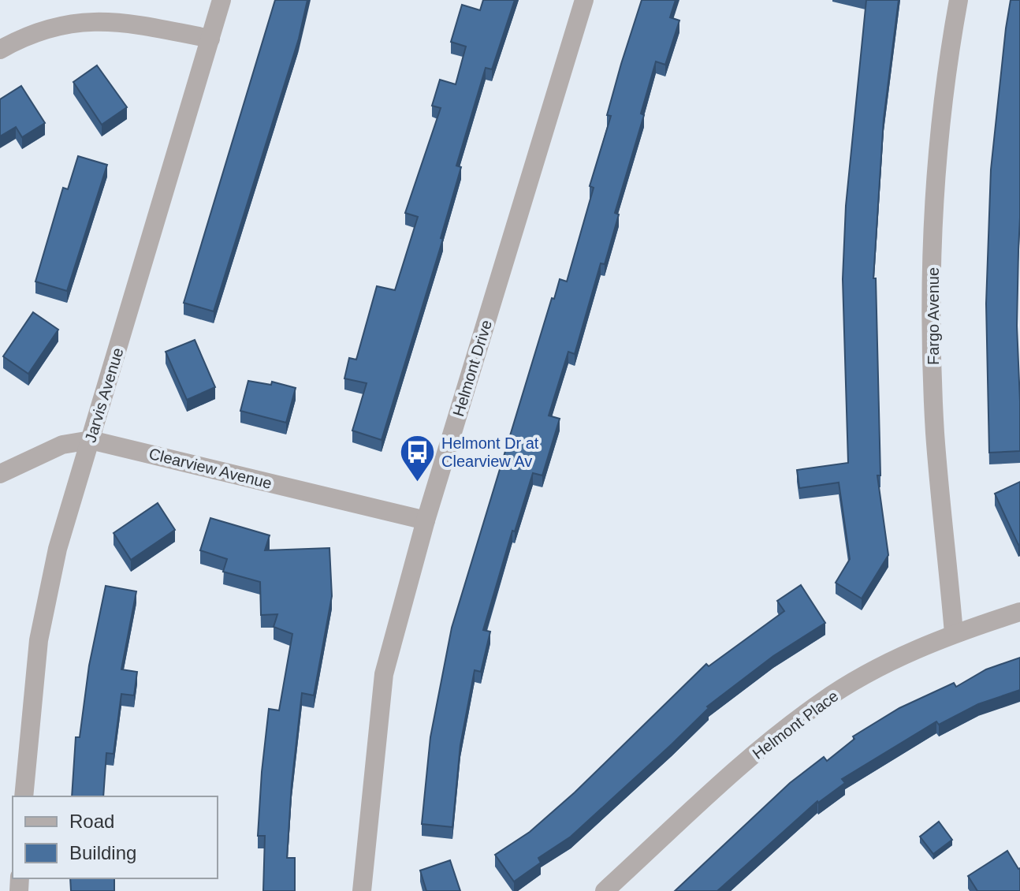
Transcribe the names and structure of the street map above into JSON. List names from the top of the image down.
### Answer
{
  "streets": {
    "street": [
      "Fargo Avenue",
      "Helmont Drive",
      "Jarvis Avenue",
      "Clearview Avenue",
      "Helmont Place"
    ]
  },
  "crossings": [
    ["Fargo Avenue", "Helmont Place"],
    ["Helmont Drive", "Clearview Avenue"],
    ["Jarvis Avenue", "Clearview Avenue"]
  ],
  "places": {
    "bus stop": ["Helmont Dr at Clearview Av"]
  },
  "legend": ["Road", "Building"]
}
